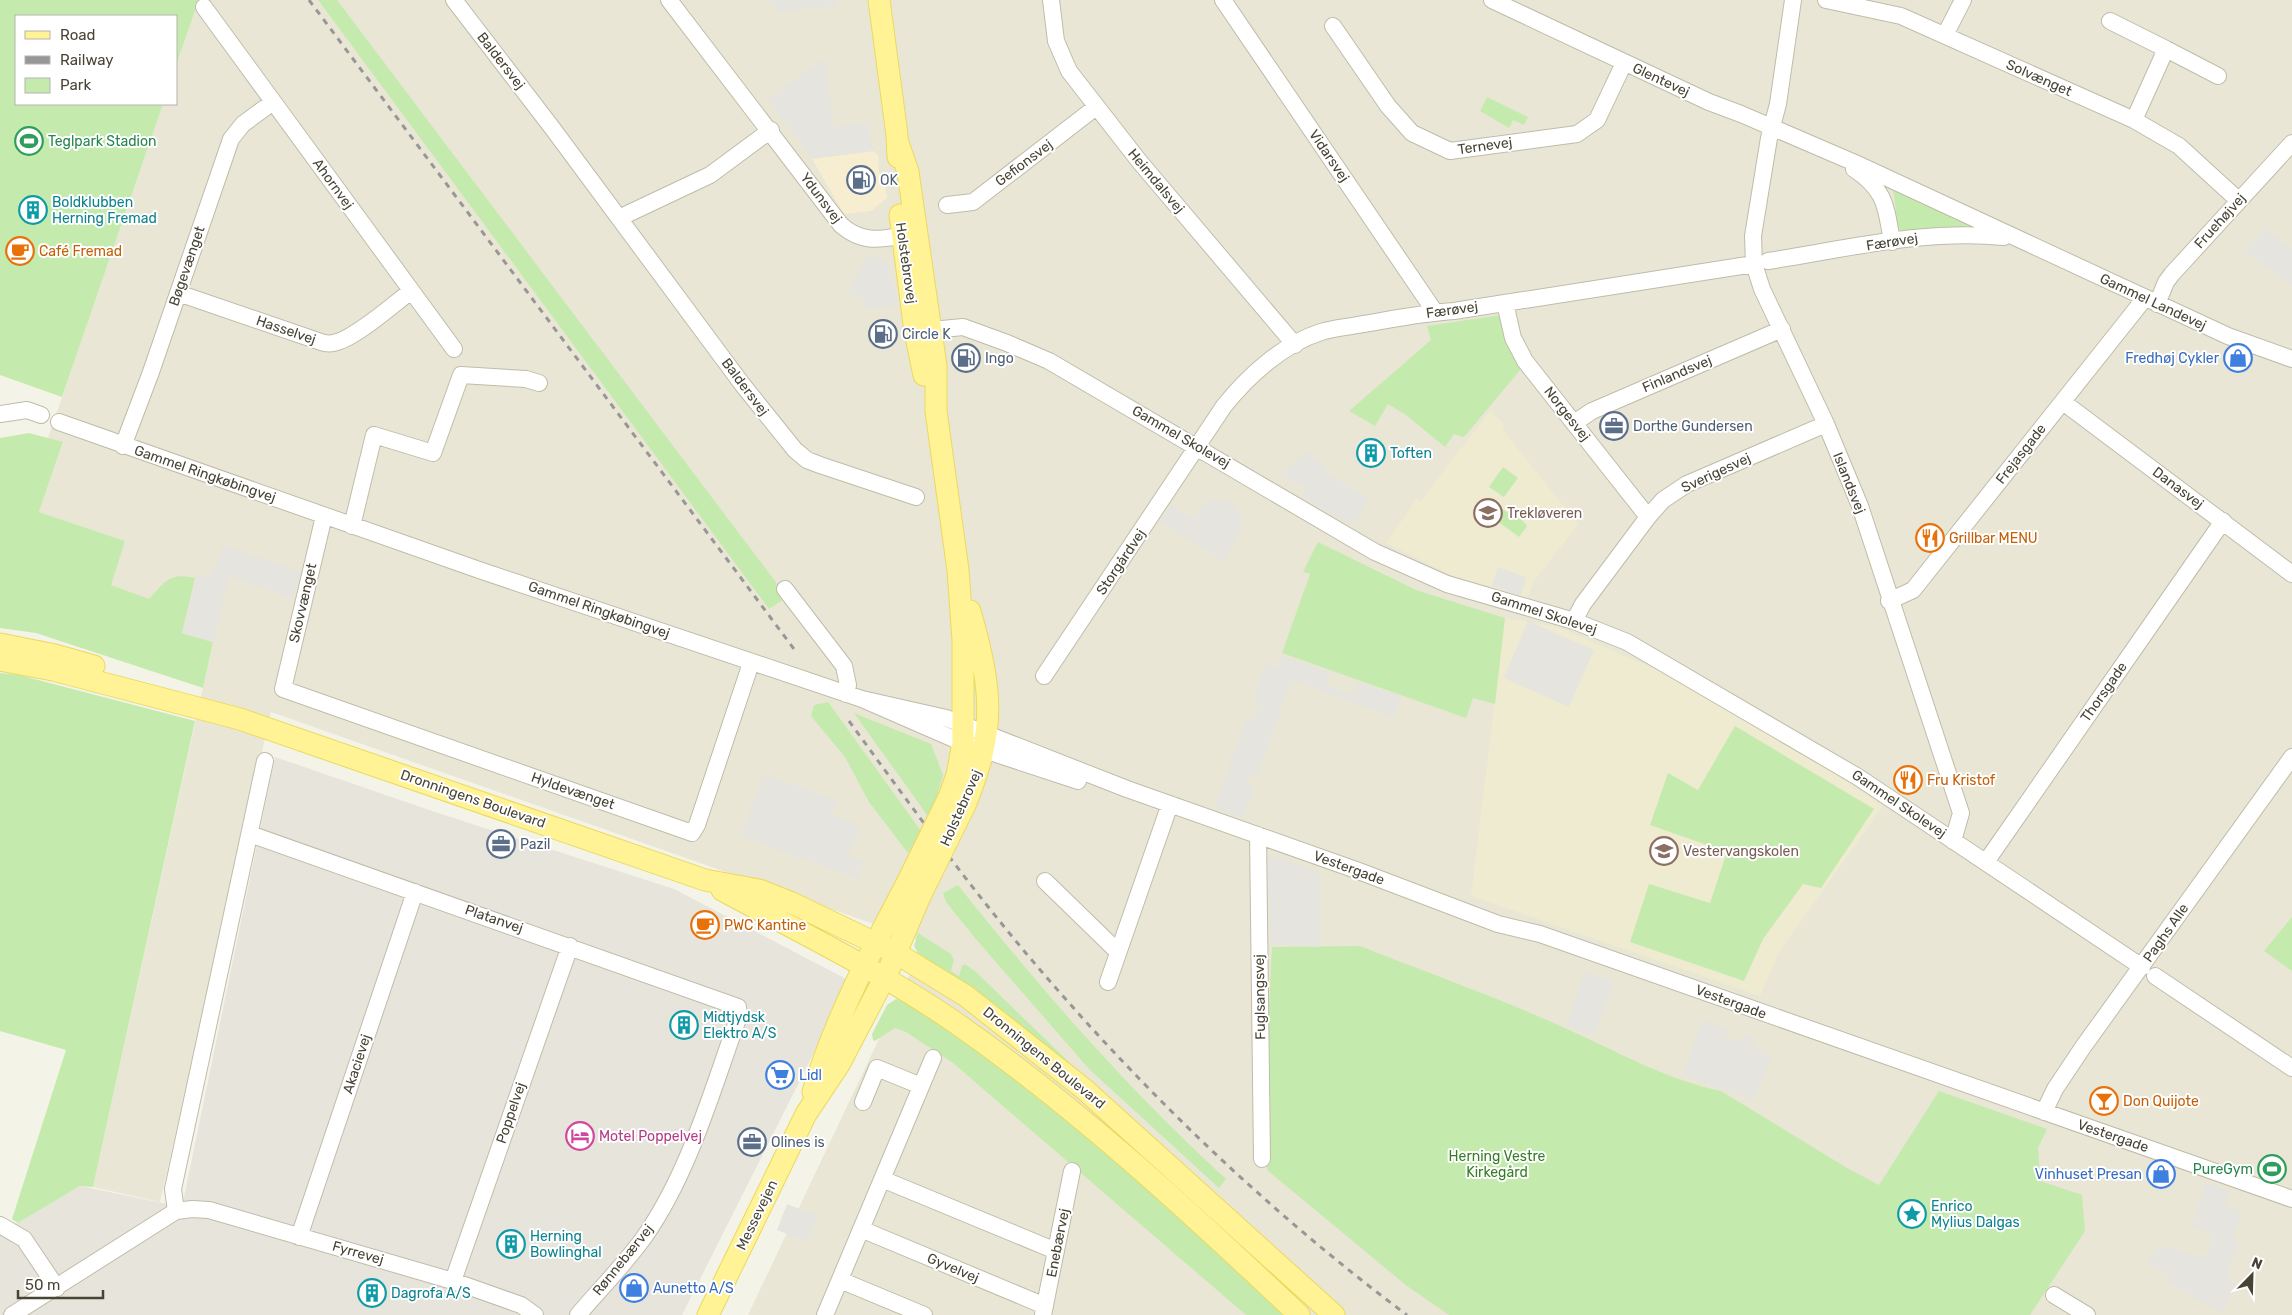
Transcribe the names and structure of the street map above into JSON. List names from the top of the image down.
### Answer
{
  "streets": {
    "main road": ["Holstebrovej", "Dronningens Boulevard", "Messevejen"],
    "street": [
      "Baldersvej",
      "Solvænget",
      "Glentevej",
      "Ternevej",
      "Vidarsvej",
      "Gefionsvej",
      "Heimdalsvej",
      "Ahornvej",
      "Ydunsvej",
      "Fruehøjvej",
      "Færøvej",
      "Bøgevænget",
      "Gammel Landevej",
      "Hasselvej",
      "Finlandsvej",
      "Norgesvej",
      "Gammel Skolevej",
      "Frejasgade",
      "Sverigesvej",
      "Gammel Ringkøbingvej",
      "Islandsvej",
      "Danasvej",
      "Storgårdvej",
      "Skovvænget",
      "Thorsgade",
      "Hyldevænget",
      "Vestergade",
      "Platanvej",
      "Paghs Alle",
      "Fuglsangsvej",
      "Akacievej",
      "Poppelvej",
      "Enebærvej",
      "Fyrrevej",
      "Rønnebærvej",
      "Gyvelvej"
    ]
  },
  "crossings": [
    ["Solvænget", "Fruehøjvej"],
    ["Glentevej", "Ternevej"],
    ["Glentevej", "Færøvej"],
    ["Glentevej", "Gammel Landevej"],
    ["Glentevej", "Islandsvej"],
    ["Vidarsvej", "Færøvej"],
    ["Gefionsvej", "Heimdalsvej"],
    ["Heimdalsvej", "Færøvej"],
    ["Ahornvej", "Bøgevænget"],
    ["Ahornvej", "Hasselvej"],
    ["Ydunsvej", "Holstebrovej"],
    ["Fruehøjvej", "Gammel Landevej"],
    ["Fruehøjvej", "Frejasgade"],
    ["Færøvej", "Gammel Landevej"],
    ["Færøvej", "Norgesvej"],
    ["Færøvej", "Gammel Skolevej"],
    ["Færøvej", "Islandsvej"],
    ["Færøvej", "Storgårdvej"],
    ["Holstebrovej", "Gammel Skolevej"],
    ["Holstebrovej", "Gammel Ringkøbingvej"],
    ["Holstebrovej", "Dronningens Boulevard"],
    ["Holstebrovej", "Vestergade"],
    ["Holstebrovej", "Messevejen"],
    ["Bøgevænget", "Hasselvej"],
    ["Bøgevænget", "Gammel Ringkøbingvej"],
    ["Gammel Landevej", "Frejasgade"],
    ["Finlandsvej", "Norgesvej"],
    ["Finlandsvej", "Islandsvej"],
    ["Norgesvej", "Sverigesvej"],
    ["Gammel Skolevej", "Sverigesvej"],
    ["Gammel Skolevej", "Islandsvej"],
    ["Gammel Skolevej", "Storgårdvej"],
    ["Gammel Skolevej", "Thorsgade"],
    ["Gammel Skolevej", "Paghs Alle"],
    ["Frejasgade", "Islandsvej"],
    ["Frejasgade", "Danasvej"],
    ["Sverigesvej", "Islandsvej"],
    ["Gammel Ringkøbingvej", "Skovvænget"],
    ["Gammel Ringkøbingvej", "Hyldevænget"],
    ["Gammel Ringkøbingvej", "Vestergade"],
    ["Danasvej", "Thorsgade"],
    ["Skovvænget", "Hyldevænget"],
    ["Dronningens Boulevard", "Messevejen"],
    ["Vestergade", "Paghs Alle"],
    ["Vestergade", "Fuglsangsvej"],
    ["Platanvej", "Akacievej"],
    ["Platanvej", "Poppelvej"],
    ["Platanvej", "Rønnebærvej"],
    ["Akacievej", "Fyrrevej"],
    ["Poppelvej", "Fyrrevej"],
    ["Enebærvej", "Gyvelvej"]
  ],
  "parks": ["Herning Vestre Kirkegård"],
  "places": {
    "sports": ["Teglpark Stadion", "PureGym"],
    "fuel station": ["OK", "Circle K", "Ingo"],
    "building": [
      "Boldklubben Herning Fremad",
      "Toften",
      "Midtjydsk Elektro A/S",
      "Herning Bowlinghal",
      "Dagrofa A/S"
    ],
    "cafe": ["Café Fremad", "PWC Kantine"],
    "shop": ["Fredhøj Cykler", "Vinhuset Presan", "Aunetto A/S"],
    "office": ["Dorthe Gundersen", "Pazil", "Olines is"],
    "school or university": ["Trekløveren", "Vestervangskolen"],
    "restaurant": ["Grillbar MENU", "Fru Kristof"],
    "supermarket": ["Lidl"],
    "bar": ["Don Quijote"],
    "hotel": ["Motel Poppelvej"],
    "place": ["Enrico Mylius Dalgas"]
  },
  "legend": ["Road", "Railway", "Park"],
  "scale_bar": "50 m",
  "north": "top right"
}
